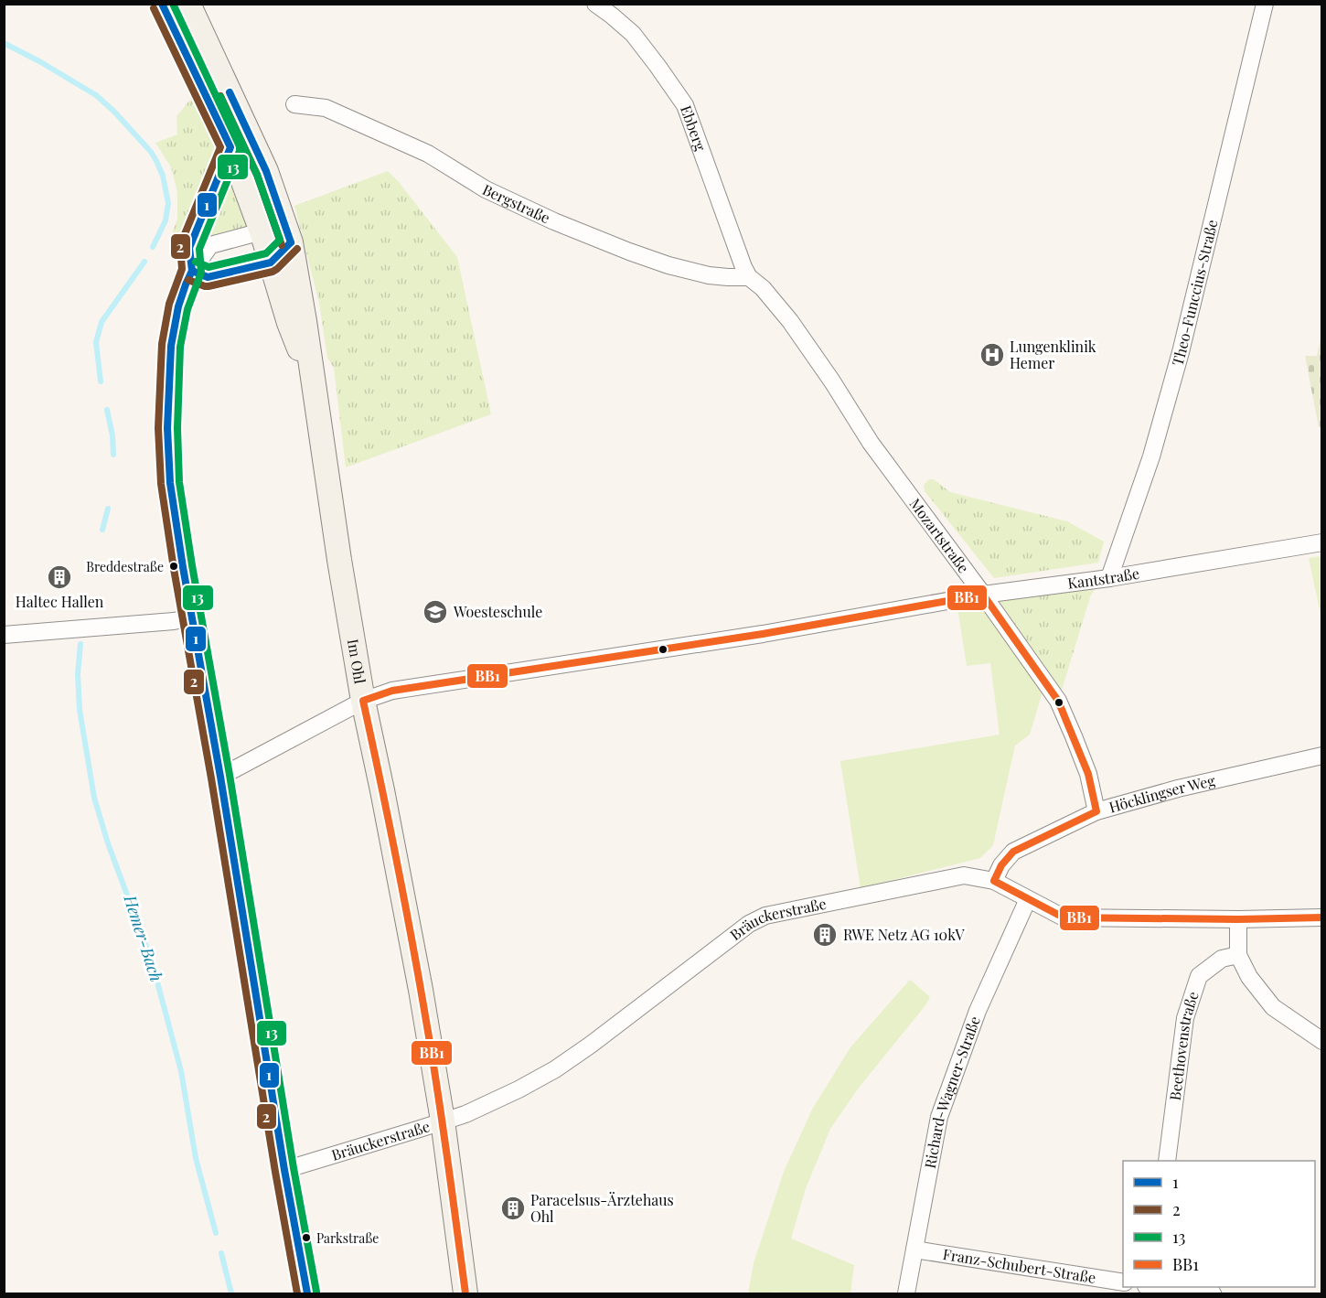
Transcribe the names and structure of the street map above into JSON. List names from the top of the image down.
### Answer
{
  "streets": {
    "main road": ["Im Ohl"],
    "street": [
      "Ebberg",
      "Bergstraße",
      "Theo-Funccius-Straße",
      "Mozartstraße",
      "Kantstraße",
      "Höcklingser Weg",
      "Bräuckerstraße",
      "Beethovenstraße",
      "Richard-Wagner-Straße",
      "Franz-Schubert-Straße"
    ]
  },
  "crossings": [
    ["Ebberg", "Bergstraße"],
    ["Ebberg", "Mozartstraße"],
    ["Bergstraße", "Mozartstraße"],
    ["Theo-Funccius-Straße", "Kantstraße"],
    ["Mozartstraße", "Kantstraße"],
    ["Mozartstraße", "Höcklingser Weg"],
    ["Kantstraße", "Im Ohl"],
    ["Im Ohl", "Bräuckerstraße"],
    ["Höcklingser Weg", "Bräuckerstraße"],
    ["Bräuckerstraße", "Richard-Wagner-Straße"],
    ["Richard-Wagner-Straße", "Franz-Schubert-Straße"]
  ],
  "water": ["Hemer-Bach"],
  "places": {
    "hospital": ["Lungenklinik Hemer"],
    "other": ["Breddestraße", "Parkstraße"],
    "building": ["Haltec Hallen", "RWE Netz AG 10kV", "Paracelsus-Ärztehaus Ohl"],
    "school or university": ["Woesteschule"]
  },
  "lines": [
    "transit line 1",
    "transit line 13",
    "transit line 2",
    "transit line BB1"
  ],
  "legend": [
    "1",
    "2",
    "13",
    "BB1"
  ]
}
